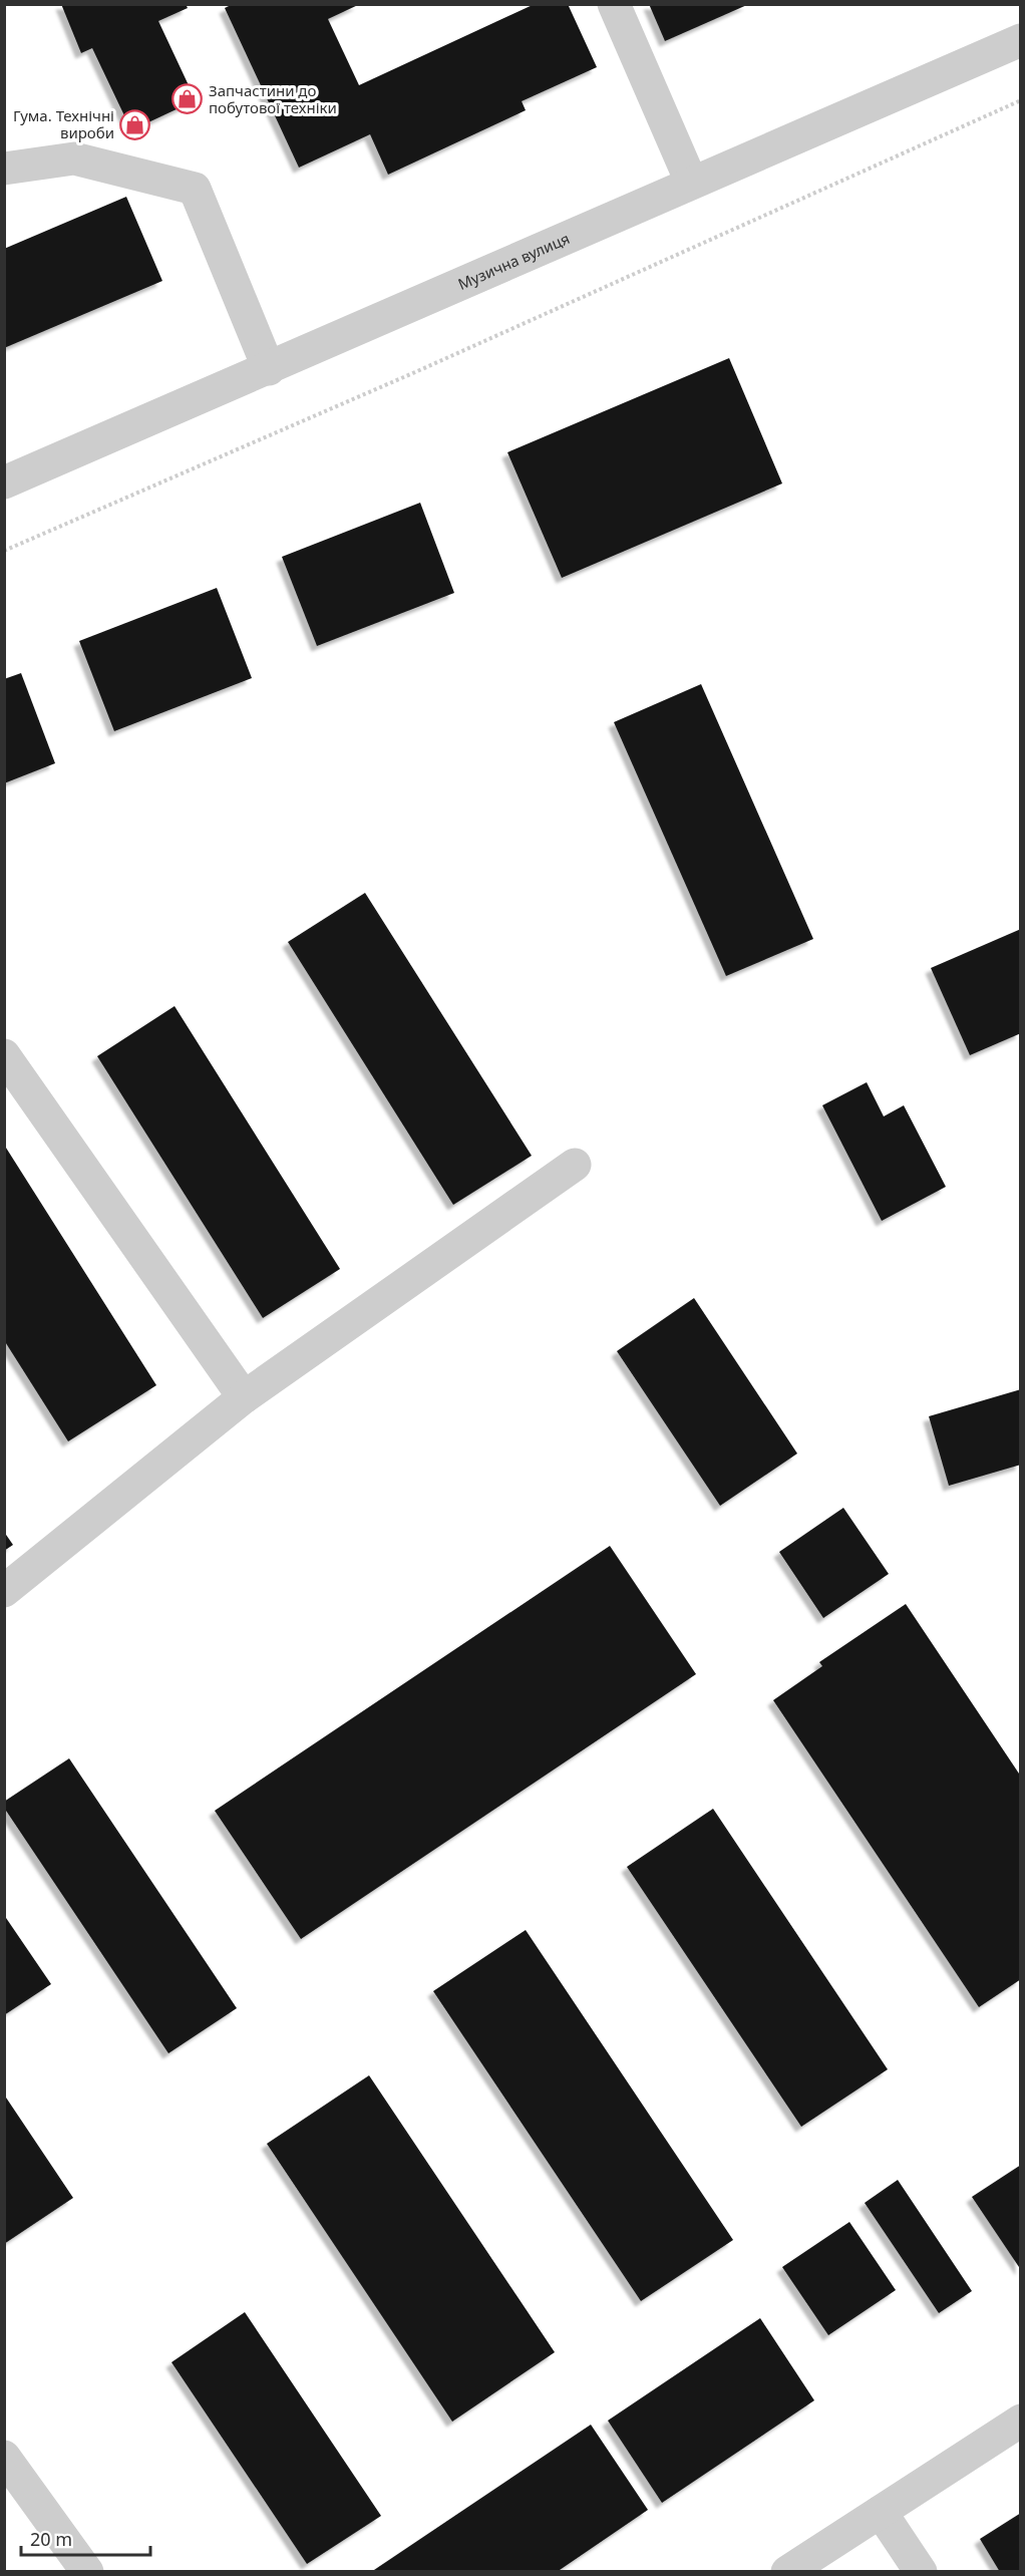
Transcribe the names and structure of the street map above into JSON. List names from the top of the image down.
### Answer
{
  "streets": {
    "street": ["Музична вулиця"]
  },
  "places": {
    "shop": ["Запчастини до побутової техніки", "Гума. Технічні вироби"]
  },
  "scale_bar": "20 m"
}
